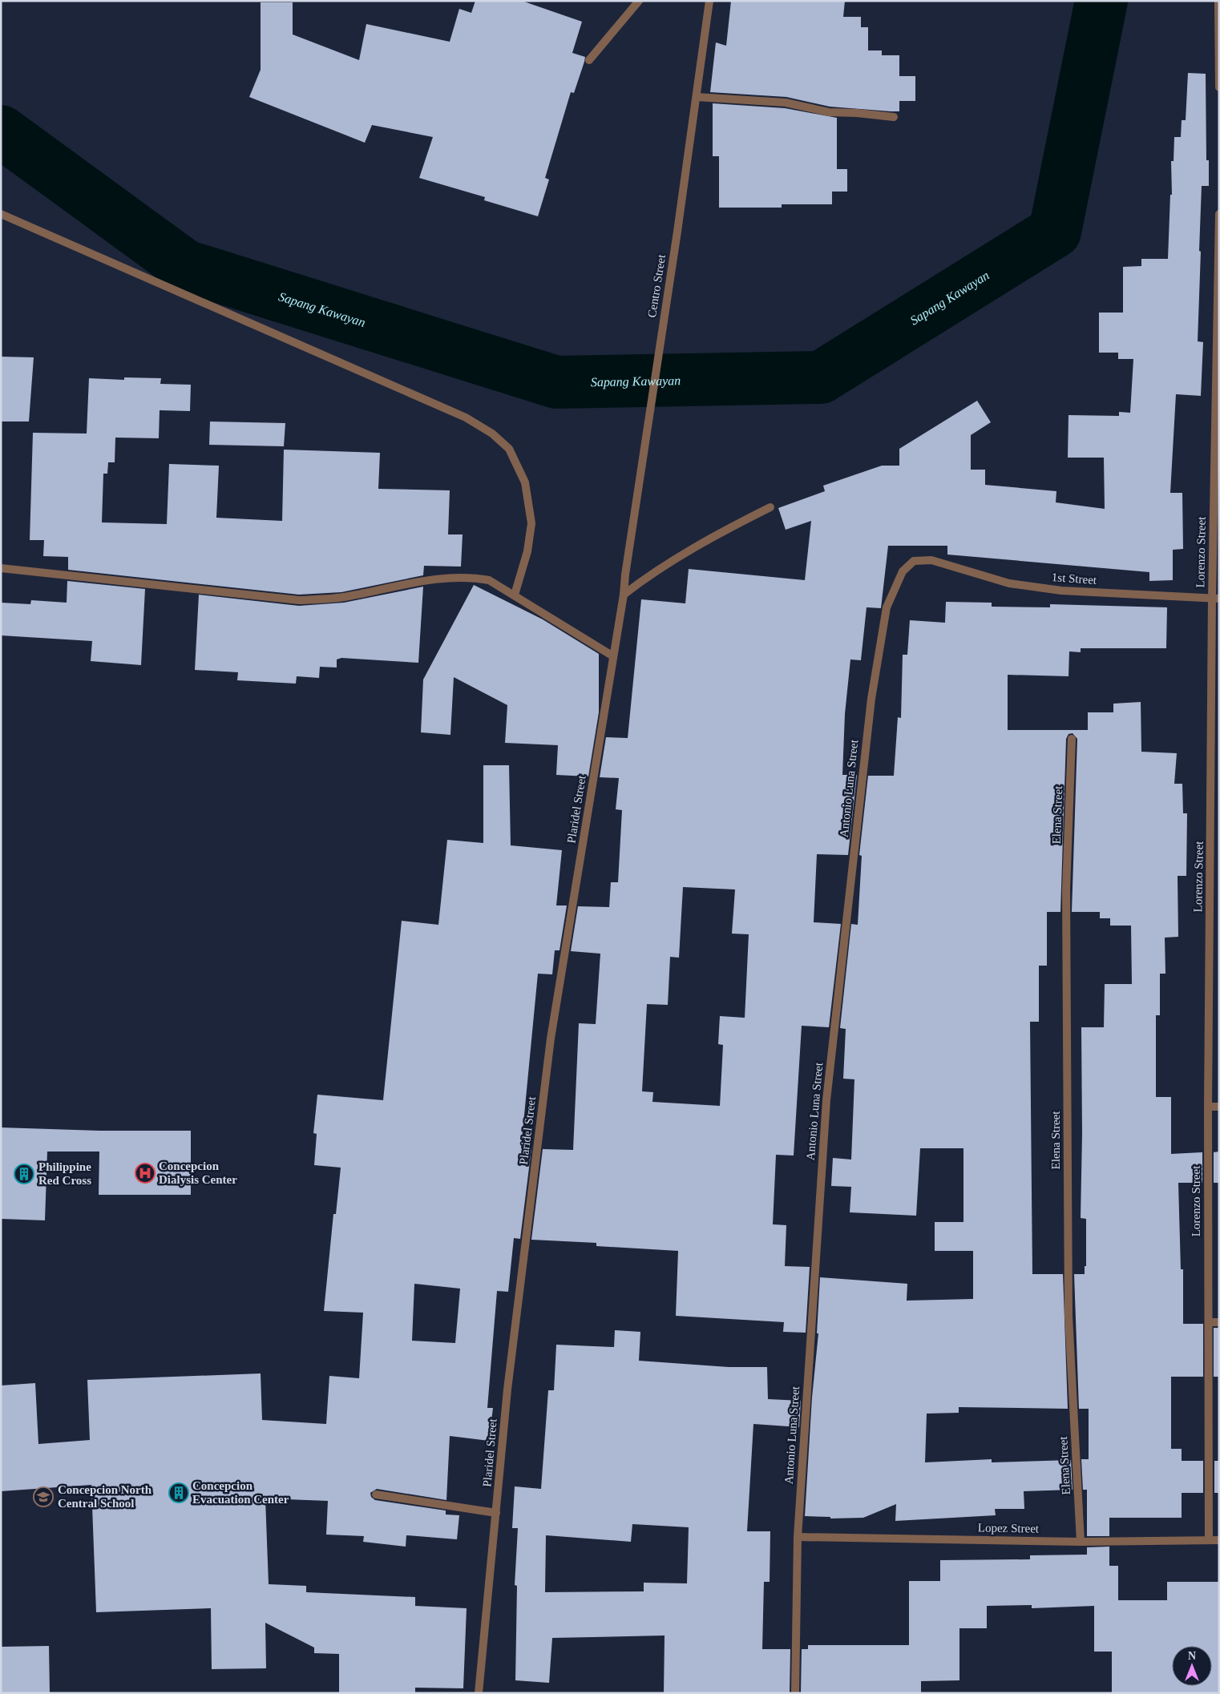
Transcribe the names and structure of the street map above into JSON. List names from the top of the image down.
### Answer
{
  "streets": {
    "street": [
      "Centro Street",
      "Lorenzo Street",
      "1st Street",
      "Antonio Luna Street",
      "Plaridel Street",
      "Elena Street",
      "Lopez Street"
    ]
  },
  "crossings": [
    ["Centro Street", "Plaridel Street"],
    ["Lorenzo Street", "1st Street"],
    ["Lorenzo Street", "Lopez Street"],
    ["1st Street", "Antonio Luna Street"],
    ["Antonio Luna Street", "Lopez Street"],
    ["Elena Street", "Lopez Street"]
  ],
  "water": ["Sapang Kawayan"],
  "places": {
    "hospital": ["Concepcion Dialysis Center"],
    "building": ["Philippine Red Cross", "Concepcion Evacuation Center"],
    "school or university": ["Concepcion North Central School"]
  },
  "north": "top"
}
